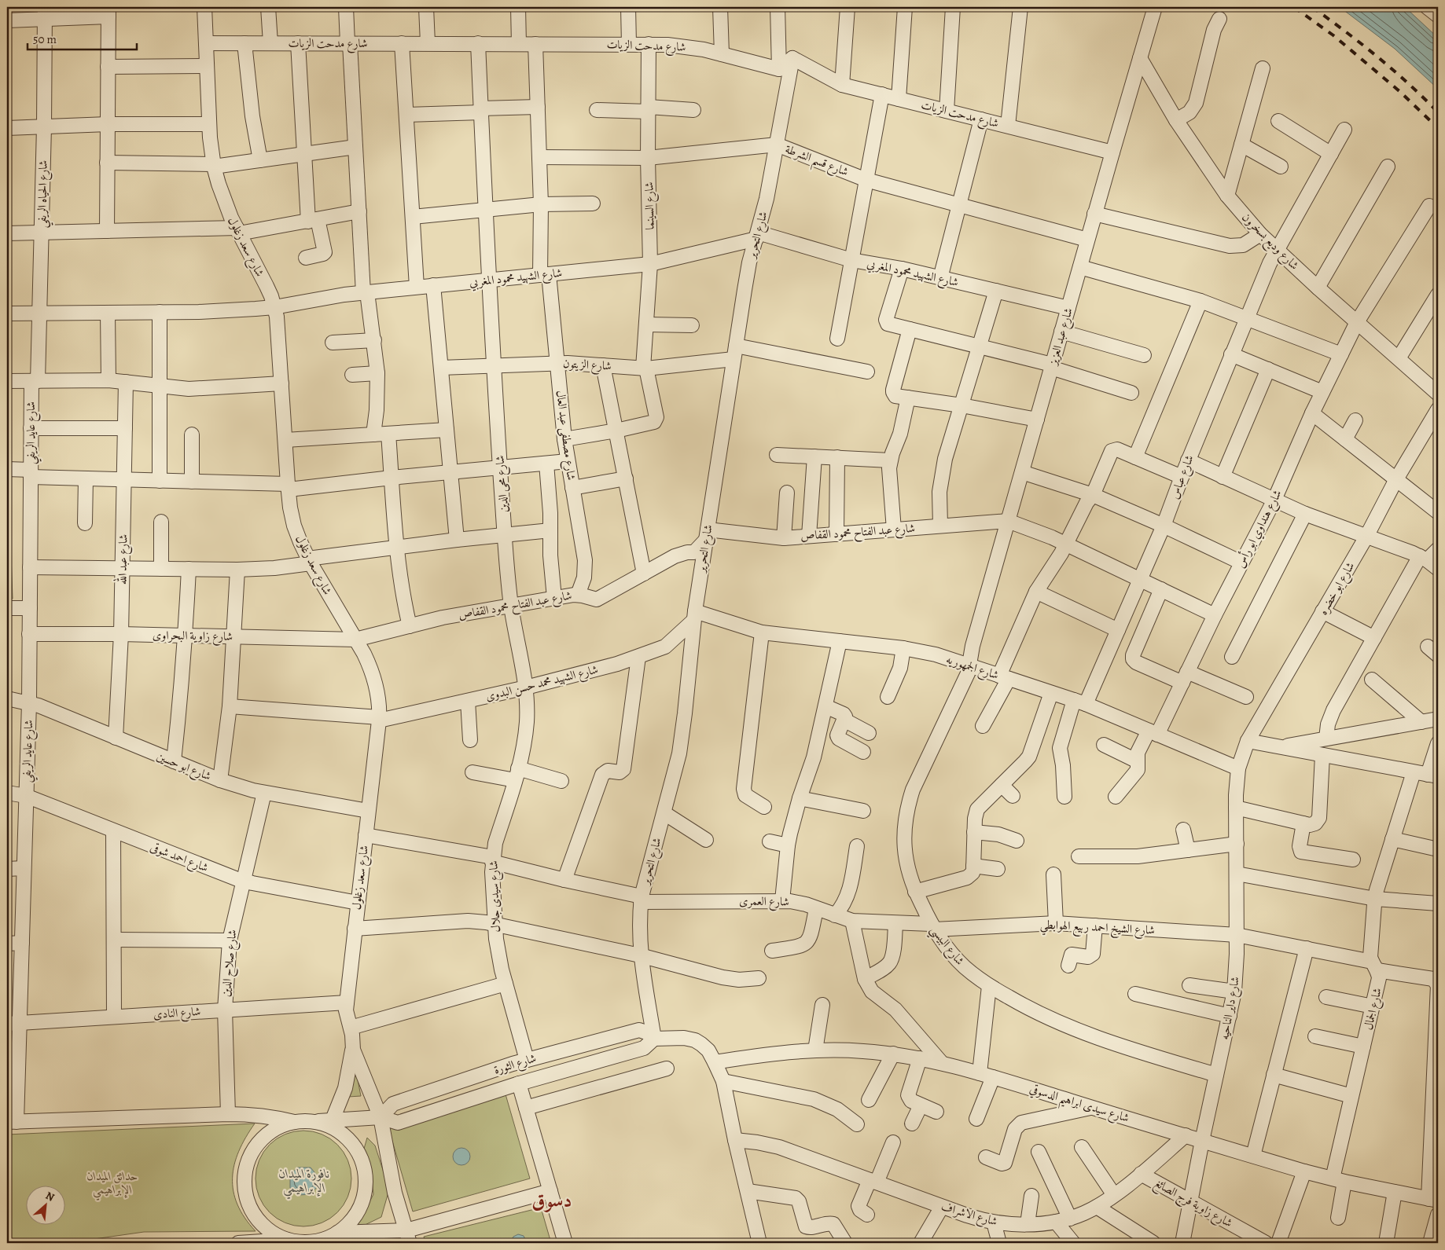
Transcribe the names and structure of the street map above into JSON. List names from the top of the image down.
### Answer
{
  "streets": {
    "street": [
      "شارع مدحت الزيات",
      "شارع قسم الشرطة",
      "شارع الحياه الريفي",
      "شارع السينما",
      "شارع التحرير",
      "شارع وديع بسخرون",
      "شارع سعد زغلول",
      "شارع الشهيد محمود المغربي",
      "شارع عبد العزيز",
      "شارع الزيتون",
      "شارع عايد الريفي",
      "شارع مصطفى عبد العال",
      "شارع عباس",
      "شارع محى الدين",
      "شارع هنداوي ابو رأس",
      "شارع عبد الفتاح محمود القفاص",
      "شارع عبد الله",
      "شارع ابو خضره",
      "شارع زاوية البحراوى",
      "شارع الجمهوريه",
      "شارع الشهيد محمد حسن البدوى",
      "شارع ابو حسين",
      "شارع احمد شوقى",
      "شارع سيدى جلال",
      "شارع العمرى",
      "شارع الشيخ احمد ربيع الهوابطي",
      "شارع البيسي",
      "شارع صلاح الدين",
      "شارع داير الناحيه",
      "شارع الجمال",
      "شارع النادى",
      "شارع الثورة",
      "شارع سيدى ابراهيم الدسوقي",
      "شارع زاوية فرج الصائغ",
      "شارع الاشراف"
    ]
  },
  "crossings": [
    ["شارع مدحت الزيات", "شارع السينما"],
    ["شارع مدحت الزيات", "شارع التحرير"],
    ["شارع مدحت الزيات", "شارع سعد زغلول"],
    ["شارع مدحت الزيات", "شارع عبد العزيز"],
    ["شارع مدحت الزيات", "شارع مصطفى عبد العال"],
    ["شارع مدحت الزيات", "شارع محى الدين"],
    ["شارع قسم الشرطة", "شارع السينما"],
    ["شارع قسم الشرطة", "شارع التحرير"],
    ["شارع قسم الشرطة", "شارع عبد العزيز"],
    ["شارع قسم الشرطة", "شارع مصطفى عبد العال"],
    ["شارع الحياه الريفي", "شارع الشهيد محمود المغربي"],
    ["شارع الحياه الريفي", "شارع عايد الريفي"],
    ["شارع السينما", "شارع الشهيد محمود المغربي"],
    ["شارع السينما", "شارع الزيتون"],
    ["شارع التحرير", "شارع الشهيد محمود المغربي"],
    ["شارع التحرير", "شارع الزيتون"],
    ["شارع التحرير", "شارع عبد الفتاح محمود القفاص"],
    ["شارع التحرير", "شارع الجمهوريه"],
    ["شارع التحرير", "شارع الشهيد محمد حسن البدوى"],
    ["شارع التحرير", "شارع العمرى"],
    ["شارع التحرير", "شارع الثورة"],
    ["شارع وديع بسخرون", "شارع عبد العزيز"],
    ["شارع وديع بسخرون", "شارع عباس"],
    ["شارع وديع بسخرون", "شارع هنداوي ابو رأس"],
    ["شارع سعد زغلول", "شارع الشهيد محمود المغربي"],
    ["شارع سعد زغلول", "شارع عبد الفتاح محمود القفاص"],
    ["شارع سعد زغلول", "شارع زاوية البحراوى"],
    ["شارع سعد زغلول", "شارع الشهيد محمد حسن البدوى"],
    ["شارع سعد زغلول", "شارع ابو حسين"],
    ["شارع سعد زغلول", "شارع احمد شوقى"],
    ["شارع سعد زغلول", "شارع العمرى"],
    ["شارع سعد زغلول", "شارع النادى"],
    ["شارع سعد زغلول", "شارع الثورة"],
    ["شارع الشهيد محمود المغربي", "شارع عبد العزيز"],
    ["شارع الشهيد محمود المغربي", "شارع مصطفى عبد العال"],
    ["شارع الشهيد محمود المغربي", "شارع محى الدين"],
    ["شارع عبد العزيز", "شارع عبد الفتاح محمود القفاص"],
    ["شارع عبد العزيز", "شارع الجمهوريه"],
    ["شارع عبد العزيز", "شارع البيسي"],
    ["شارع الزيتون", "شارع مصطفى عبد العال"],
    ["شارع الزيتون", "شارع محى الدين"],
    ["شارع عايد الريفي", "شارع زاوية البحراوى"],
    ["شارع عايد الريفي", "شارع ابو حسين"],
    ["شارع عايد الريفي", "شارع احمد شوقى"],
    ["شارع عايد الريفي", "شارع النادى"],
    ["شارع مصطفى عبد العال", "شارع عبد الفتاح محمود القفاص"],
    ["شارع عباس", "شارع الجمهوريه"],
    ["شارع محى الدين", "شارع عبد الفتاح محمود القفاص"],
    ["شارع محى الدين", "شارع الشهيد محمد حسن البدوى"],
    ["شارع محى الدين", "شارع سيدى جلال"],
    ["شارع هنداوي ابو رأس", "شارع الجمهوريه"],
    ["شارع عبد الفتاح محمود القفاص", "شارع زاوية البحراوى"],
    ["شارع عبد الله", "شارع زاوية البحراوى"],
    ["شارع عبد الله", "شارع ابو حسين"],
    ["شارع ابو خضره", "شارع الجمهوريه"],
    ["شارع ابو خضره", "شارع داير الناحيه"],
    ["شارع الجمهوريه", "شارع الشهيد محمد حسن البدوى"],
    ["شارع الجمهوريه", "شارع البيسي"],
    ["شارع الجمهوريه", "شارع داير الناحيه"],
    ["شارع الشهيد محمد حسن البدوى", "شارع سيدى جلال"],
    ["شارع ابو حسين", "شارع صلاح الدين"],
    ["شارع احمد شوقى", "شارع صلاح الدين"],
    ["شارع سيدى جلال", "شارع العمرى"],
    ["شارع سيدى جلال", "شارع الثورة"],
    ["شارع العمرى", "شارع الشيخ احمد ربيع الهوابطي"],
    ["شارع العمرى", "شارع البيسي"],
    ["شارع الشيخ احمد ربيع الهوابطي", "شارع البيسي"],
    ["شارع الشيخ احمد ربيع الهوابطي", "شارع داير الناحيه"],
    ["شارع الشيخ احمد ربيع الهوابطي", "شارع الجمال"],
    ["شارع البيسي", "شارع داير الناحيه"],
    ["شارع صلاح الدين", "شارع النادى"],
    ["شارع داير الناحيه", "شارع سيدى ابراهيم الدسوقي"],
    ["شارع داير الناحيه", "شارع زاوية فرج الصائغ"],
    ["شارع الجمال", "شارع سيدى ابراهيم الدسوقي"],
    ["شارع الثورة", "شارع سيدى ابراهيم الدسوقي"],
    ["شارع الثورة", "شارع الاشراف"],
    ["شارع سيدى ابراهيم الدسوقي", "شارع الاشراف"],
    ["شارع زاوية فرج الصائغ", "شارع الاشراف"]
  ],
  "districts": ["دسوق"],
  "water": ["نافورة الميدان الإبراهيمي"],
  "parks": ["حدائق الميدان الإبراهيمي"],
  "scale_bar": "50 m",
  "north": "top right"
}
